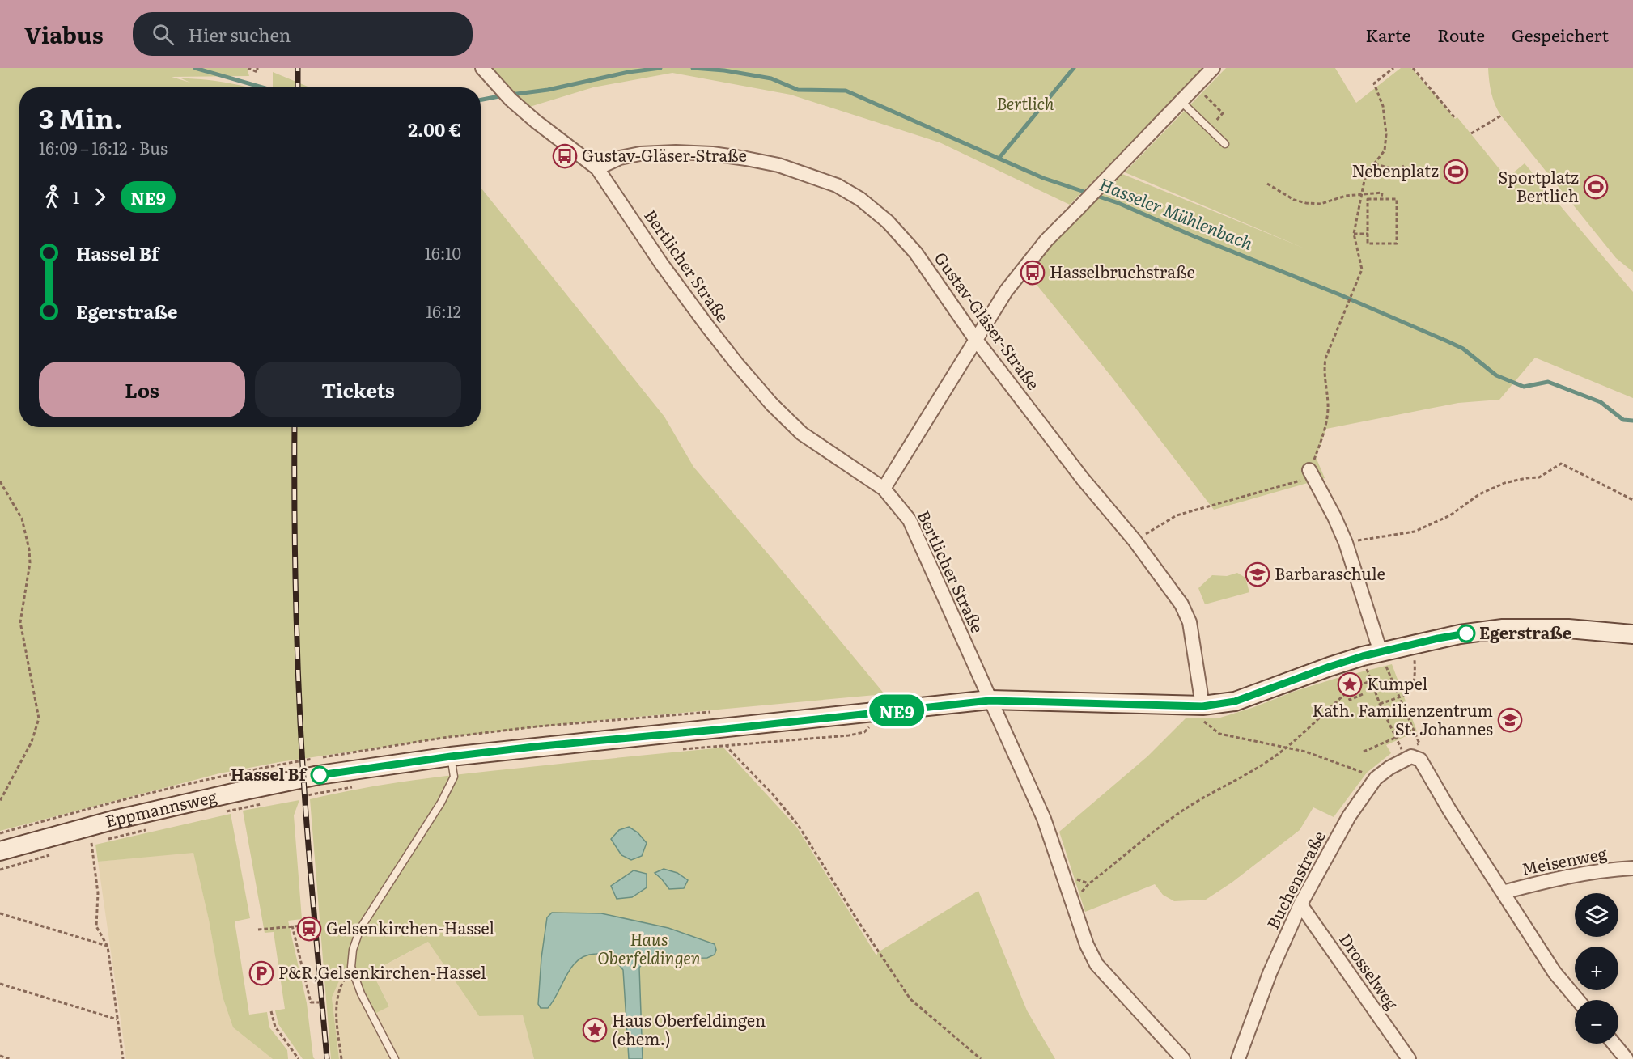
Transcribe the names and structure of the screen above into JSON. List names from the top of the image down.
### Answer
{
  "streets": {
    "street": [
      "Bertlicher Straße",
      "Gustav-Gläser-Straße",
      "Eppmannsweg",
      "Meisenweg",
      "Buchenstraße",
      "Drosselweg"
    ]
  },
  "crossings": [
    ["Bertlicher Straße", "Gustav-Gläser-Straße"],
    ["Bertlicher Straße", "Eppmannsweg"],
    ["Gustav-Gläser-Straße", "Eppmannsweg"],
    ["Buchenstraße", "Drosselweg"]
  ],
  "water": ["Hasseler Mühlenbach"],
  "parks": ["Bertlich", "Haus Oberfeldingen"],
  "places": {
    "bus stop": ["Gustav-Gläser-Straße", "Hasselbruchstraße"],
    "sports": ["Nebenplatz", "Sportplatz Bertlich"],
    "school or university": ["Barbaraschule", "Kath. Familienzentrum St. Johannes"],
    "other": ["Egerstraße", "Hassel Bf"],
    "place": ["Kumpel", "Haus Oberfeldingen (ehem.)"],
    "station": ["Gelsenkirchen-Hassel"],
    "parking": ["P&R,Gelsenkirchen-Hassel"]
  },
  "lines": ["bus line NE9"],
  "page": {
    "header": "Viabus",
    "search": "Hier suchen",
    "nav": ["Karte", "Route", "Gespeichert"],
    "on_map": "NE9",
    "heading": ["3 Min.", "16:09 – 16:12 · Bus", "2.00 €"],
    "legs": ["1", "NE9"],
    "list": [
      {
        "name": "Hassel Bf",
        "value": "16:10"
      },
      {
        "name": "Egerstraße",
        "value": "16:12"
      }
    ],
    "buttons": ["Los", "Tickets"],
    "map_buttons": ["+", "−"]
  }
}
